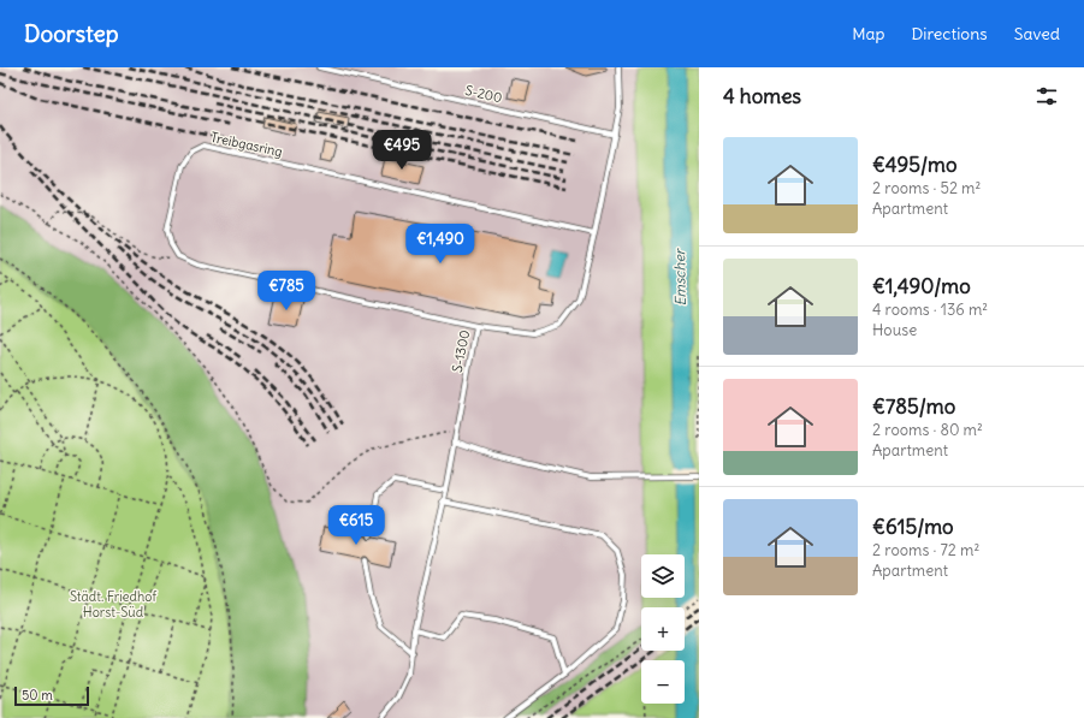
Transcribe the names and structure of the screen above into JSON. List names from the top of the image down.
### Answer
{
  "streets": {
    "lane": ["S-200", "Treibgasring", "S-1300"]
  },
  "crossings": [
    ["S-200", "S-1300"],
    ["Treibgasring", "S-1300"]
  ],
  "water": ["Emscher"],
  "parks": ["Städt. Friedhof Horst-Süd"],
  "scale_bar": "50 m",
  "page": {
    "header": "Doorstep",
    "nav": ["Map", "Directions", "Saved"],
    "heading": "4 homes",
    "list": [
      {
        "name": "€495/mo",
        "note": "2 rooms · 52 m² · Apartment"
      },
      {
        "name": "€1,490/mo",
        "note": "4 rooms · 136 m² · House"
      },
      {
        "name": "€785/mo",
        "note": "2 rooms · 80 m² · Apartment"
      },
      {
        "name": "€615/mo",
        "note": "2 rooms · 72 m² · Apartment"
      }
    ],
    "price": [
      "€495",
      "€1,490",
      "€785",
      "€615"
    ],
    "map_buttons": ["+", "−"],
    "scale": "50 m"
  }
}
